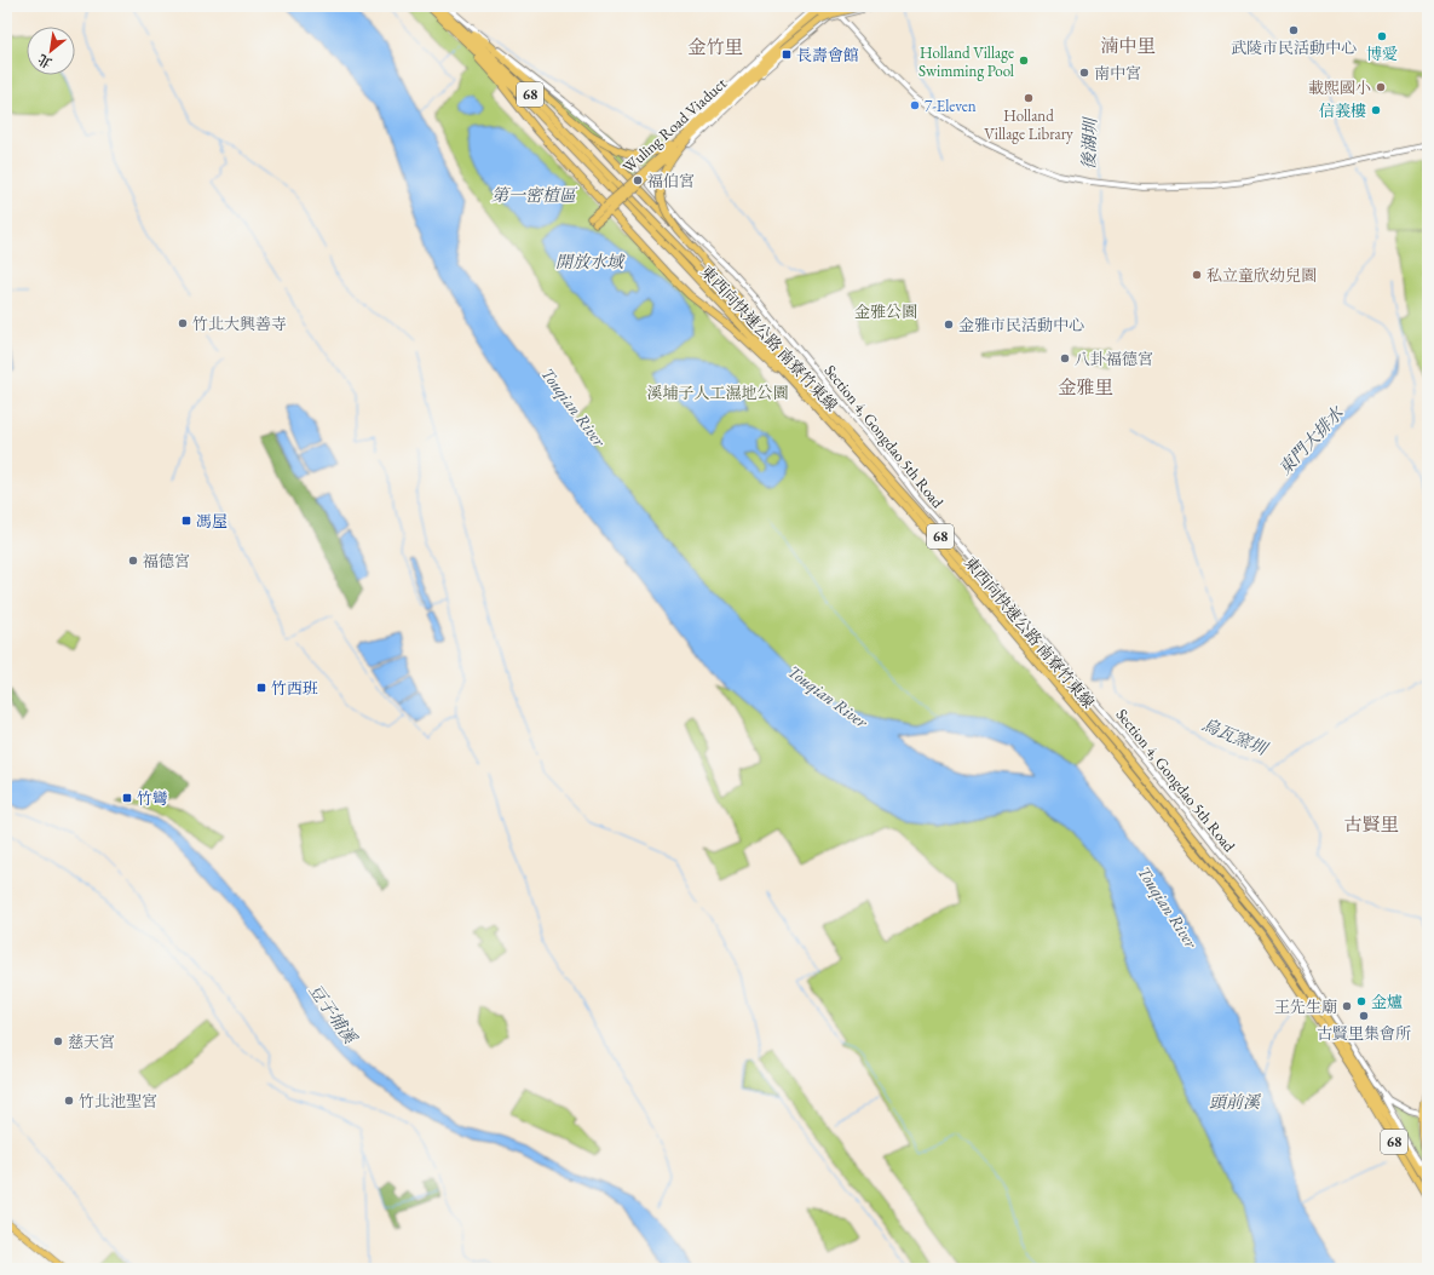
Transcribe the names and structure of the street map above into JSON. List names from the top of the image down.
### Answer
{
  "streets": {
    "highway": ["68", "Wuling Road Viaduct", "東西向快速公路 南寮竹東線"],
    "street": ["Section 4, Gongdao 5th Road"]
  },
  "districts": [
    "湳中里",
    "金竹里",
    "金雅里",
    "古賢里"
  ],
  "water": [
    "後湖圳",
    "第一密植區",
    "開放水域",
    "Touqian River",
    "東門大排水",
    "烏瓦窯圳",
    "豆子埔溪",
    "頭前溪"
  ],
  "parks": ["金雅公園", "溪埔子人工濕地公園"],
  "places": {
    "other": [
      "武陵市民活動中心",
      "博愛",
      "Holland Village Swimming Pool",
      "南中宮",
      "載熙國小",
      "Holland Village Library",
      "7-Eleven",
      "信義樓",
      "福伯宮",
      "私立童欣幼兒園",
      "竹北大興善寺",
      "金雅市民活動中心",
      "八卦福德宮",
      "福德宮",
      "金爐",
      "王先生廟",
      "古賢里集會所",
      "慈天宮",
      "竹北池聖宮"
    ],
    "transit": [
      "長壽會館",
      "馮屋",
      "竹西班",
      "竹彎"
    ]
  },
  "north": "bottom left"
}
